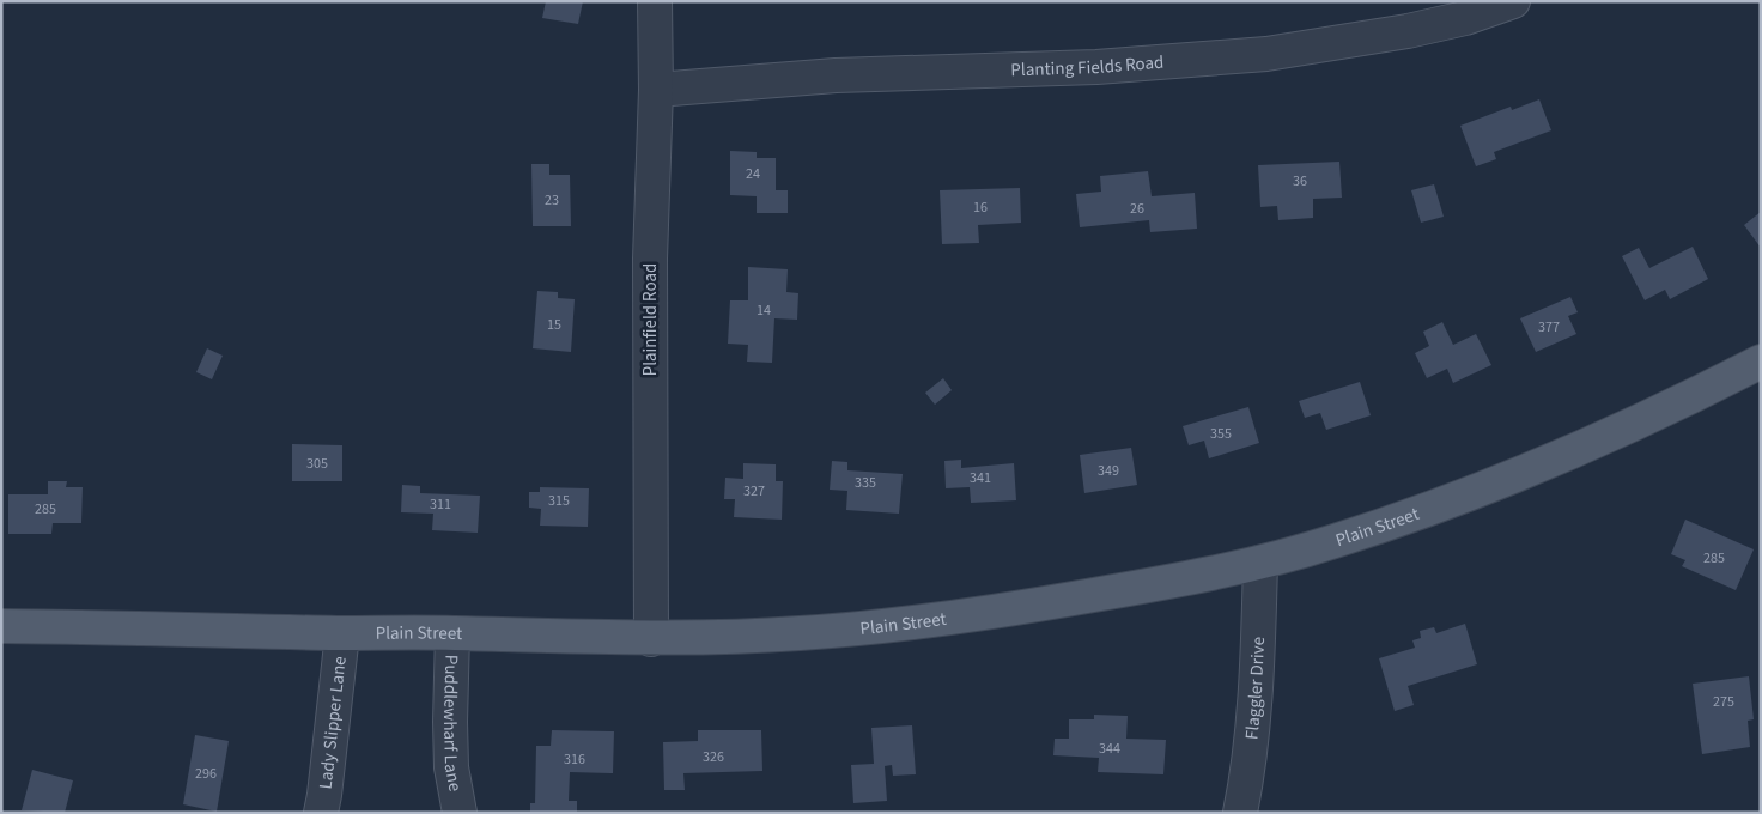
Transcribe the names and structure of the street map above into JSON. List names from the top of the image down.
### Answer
{
  "streets": {
    "main road": ["Plain Street"],
    "street": [
      "Planting Fields Road",
      "Plainfield Road",
      "Flaggler Drive",
      "Lady Slipper Lane",
      "Puddlewharf Lane"
    ]
  },
  "crossings": [
    ["Planting Fields Road", "Plainfield Road"],
    ["Plainfield Road", "Plain Street"],
    ["Plain Street", "Flaggler Drive"],
    ["Plain Street", "Lady Slipper Lane"],
    ["Plain Street", "Puddlewharf Lane"]
  ],
  "house_numbers": [
    "24",
    "36",
    "23",
    "16",
    "26",
    "14",
    "15",
    "377",
    "355",
    "305",
    "349",
    "341",
    "335",
    "327",
    "315",
    "311",
    "285",
    "285",
    "275",
    "344",
    "326",
    "316",
    "296"
  ]
}
